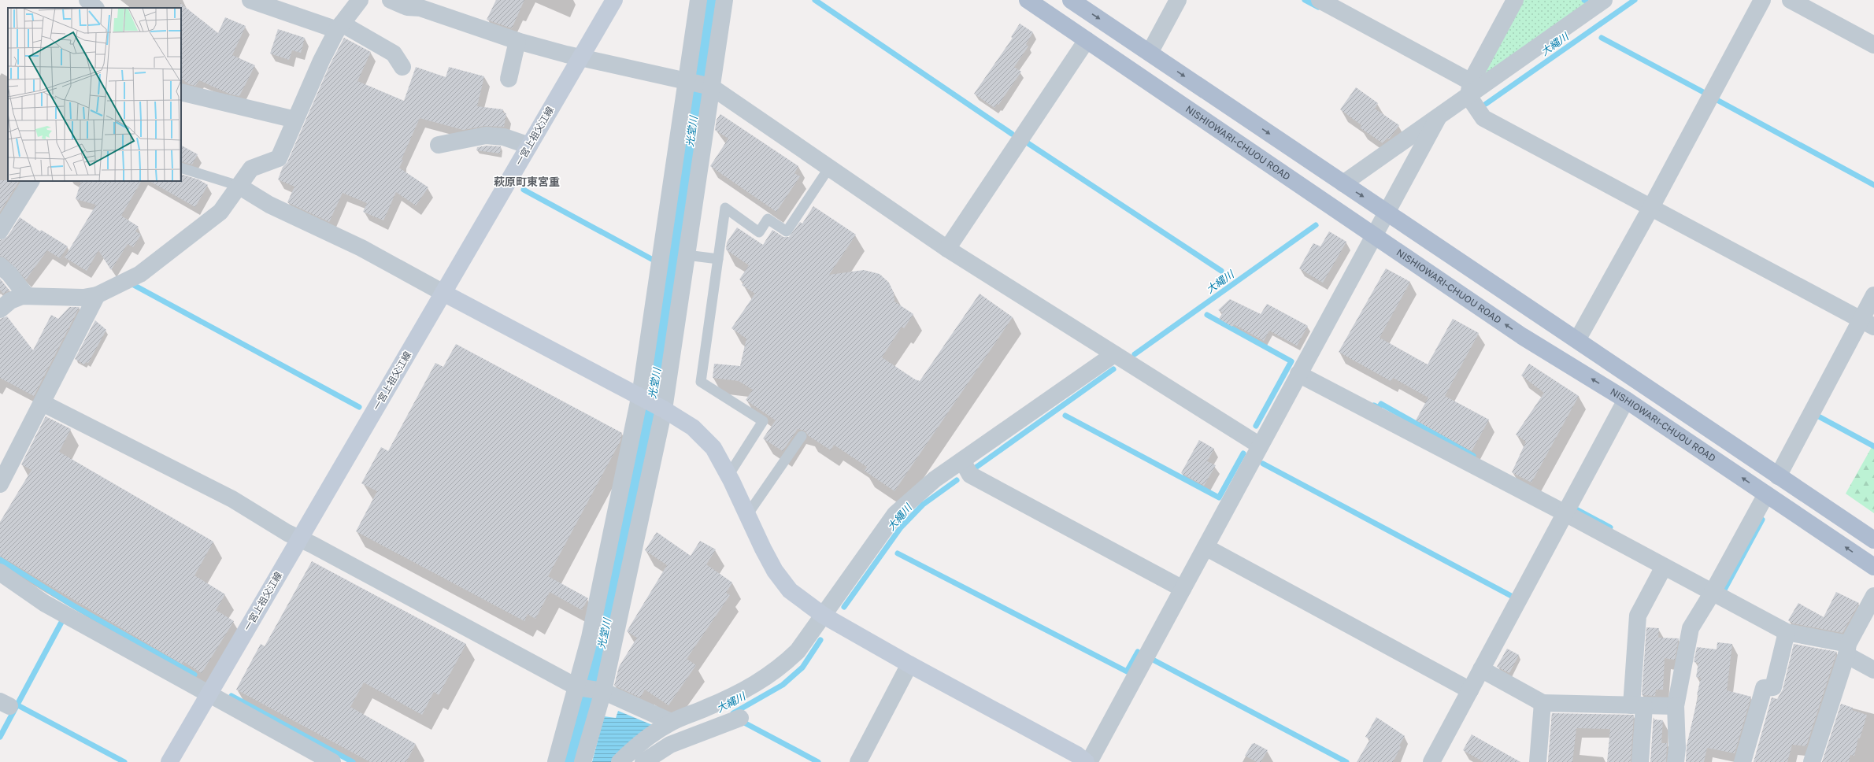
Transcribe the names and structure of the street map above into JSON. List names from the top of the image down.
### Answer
{
  "streets": {
    "main road": ["一宮上祖父江線", "NISHIOWARI-CHUOU ROAD"]
  },
  "districts": ["萩原町東宮重"],
  "water": ["大縄川", "光堂川"]
}
